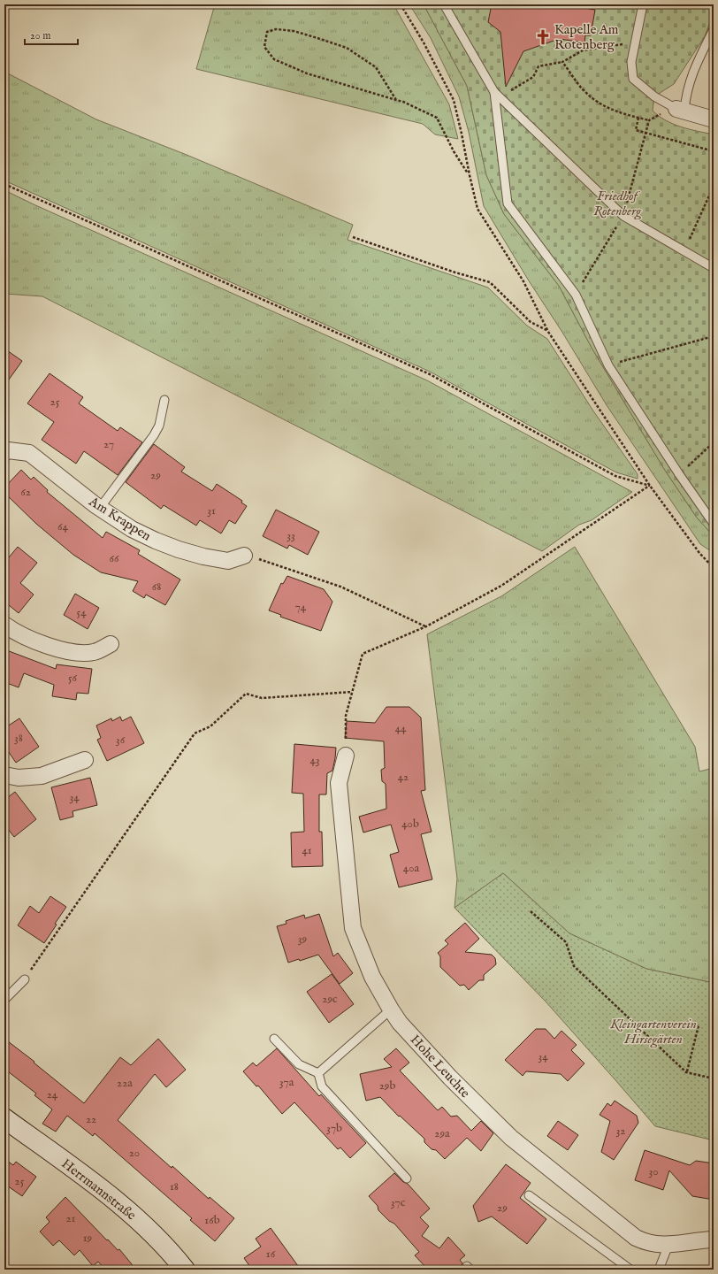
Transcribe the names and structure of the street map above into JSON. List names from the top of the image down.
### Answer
{
  "streets": {
    "street": ["Am Krappen", "Hohe Leuchte", "Herrmannstraße"]
  },
  "parks": ["Friedhof Rotenberg", "Kleingartenverein Hirsegärten"],
  "places": {
    "church": ["Kapelle Am Rotenberg"]
  },
  "house_numbers": [
    "25",
    "27",
    "29",
    "62",
    "31",
    "64",
    "33",
    "66",
    "68",
    "74",
    "54",
    "56",
    "44",
    "38",
    "36",
    "43",
    "42",
    "34",
    "40b",
    "41",
    "40a",
    "39",
    "29c",
    "34",
    "37a",
    "22a",
    "29b",
    "24",
    "22",
    "37b",
    "32",
    "29a",
    "20",
    "30",
    "25",
    "18",
    "37c",
    "29",
    "21",
    "16b",
    "19",
    "16"
  ],
  "scale_bar": "20 m"
}
